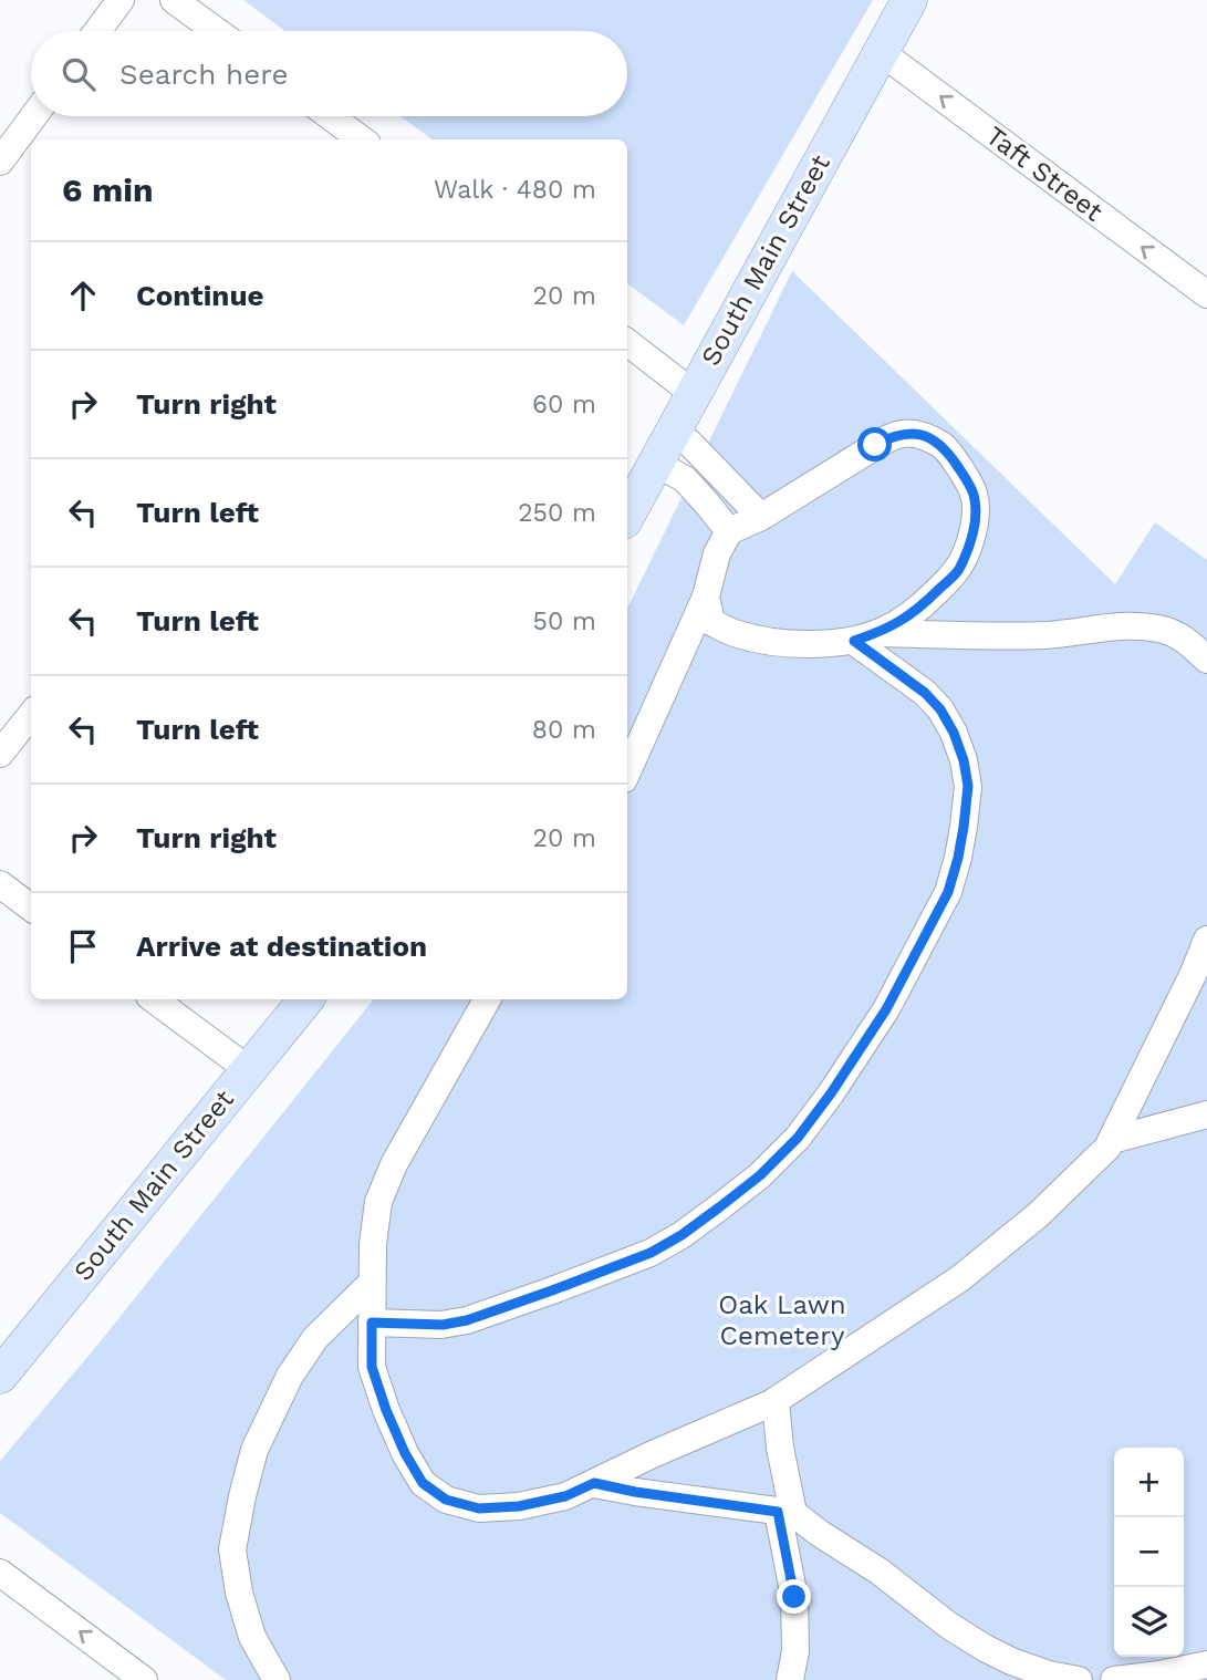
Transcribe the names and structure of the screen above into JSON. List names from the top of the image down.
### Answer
{
  "streets": {
    "main road": ["South Main Street"],
    "street": ["Taft Street"]
  },
  "crossings": [
    ["Taft Street", "South Main Street"]
  ],
  "one_way": ["Taft Street"],
  "parks": ["Oak Lawn Cemetery"],
  "page": {
    "search": "Search here",
    "heading": ["6 min", "Walk · 480 m"],
    "list": [
      ["Continue", "20 m"],
      ["Turn right", "60 m"],
      ["Turn left", "250 m"],
      ["Turn left", "50 m"],
      ["Turn left", "80 m"],
      ["Turn right", "20 m"],
      "Arrive at destination"
    ],
    "map_buttons": ["+", "−"]
  }
}
